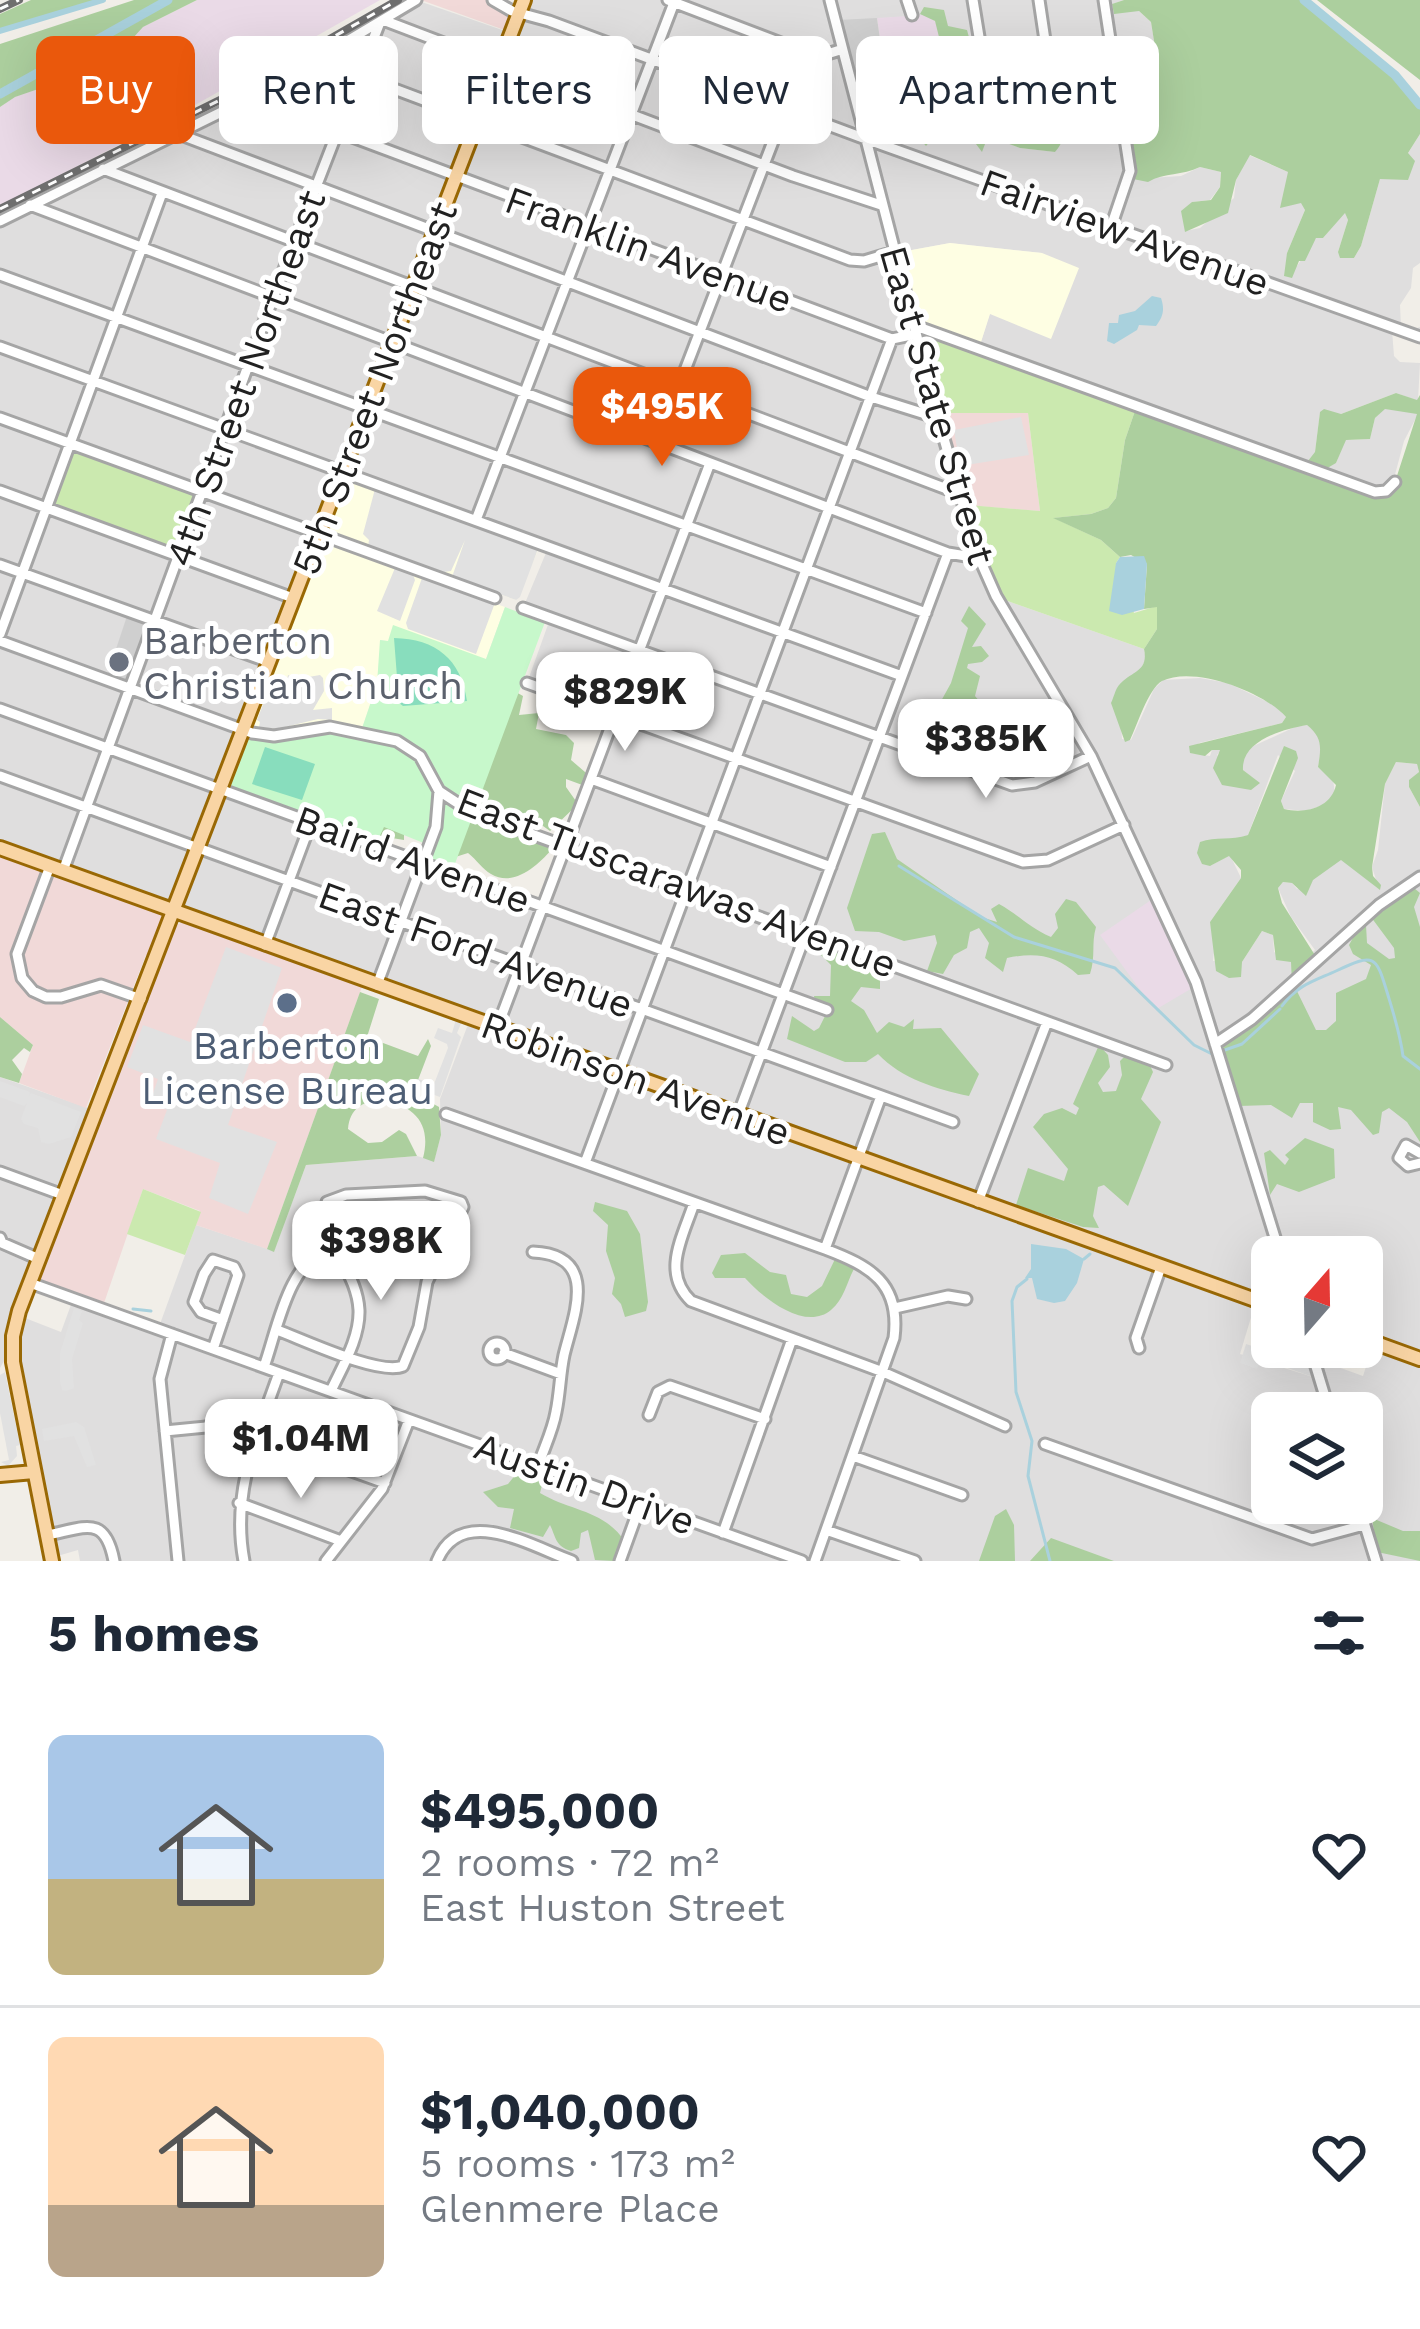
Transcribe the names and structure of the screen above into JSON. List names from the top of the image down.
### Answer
{
  "streets": {
    "main road": ["5th Street Northeast", "Robinson Avenue"],
    "street": [
      "Fairview Avenue",
      "Franklin Avenue",
      "4th Street Northeast",
      "East State Street",
      "Baird Avenue",
      "East Tuscarawas Avenue",
      "East Ford Avenue",
      "Austin Drive"
    ]
  },
  "crossings": [
    ["Fairview Avenue", "5th Street Northeast"],
    ["Franklin Avenue", "5th Street Northeast"],
    ["4th Street Northeast", "5th Street Northeast"],
    ["4th Street Northeast", "Baird Avenue"],
    ["4th Street Northeast", "East Tuscarawas Avenue"],
    ["4th Street Northeast", "East Ford Avenue"],
    ["4th Street Northeast", "Robinson Avenue"],
    ["5th Street Northeast", "Baird Avenue"],
    ["5th Street Northeast", "East Tuscarawas Avenue"],
    ["5th Street Northeast", "East Ford Avenue"],
    ["5th Street Northeast", "Robinson Avenue"],
    ["5th Street Northeast", "Austin Drive"]
  ],
  "places": ["Barberton Christian Church", "Barberton License Bureau"],
  "north": "top",
  "page": {
    "chip": [
      "Buy",
      "Rent",
      "Filters",
      "New",
      "Apartment"
    ],
    "price": [
      "$495K",
      "$829K",
      "$385K",
      "$398K",
      "$1.04M"
    ],
    "heading": "5 homes",
    "list": [
      {
        "name": "$495,000",
        "note": "2 rooms · 72 m² · East Huston Street"
      },
      {
        "name": "$1,040,000",
        "note": "5 rooms · 173 m² · Glenmere Place"
      }
    ]
  }
}
